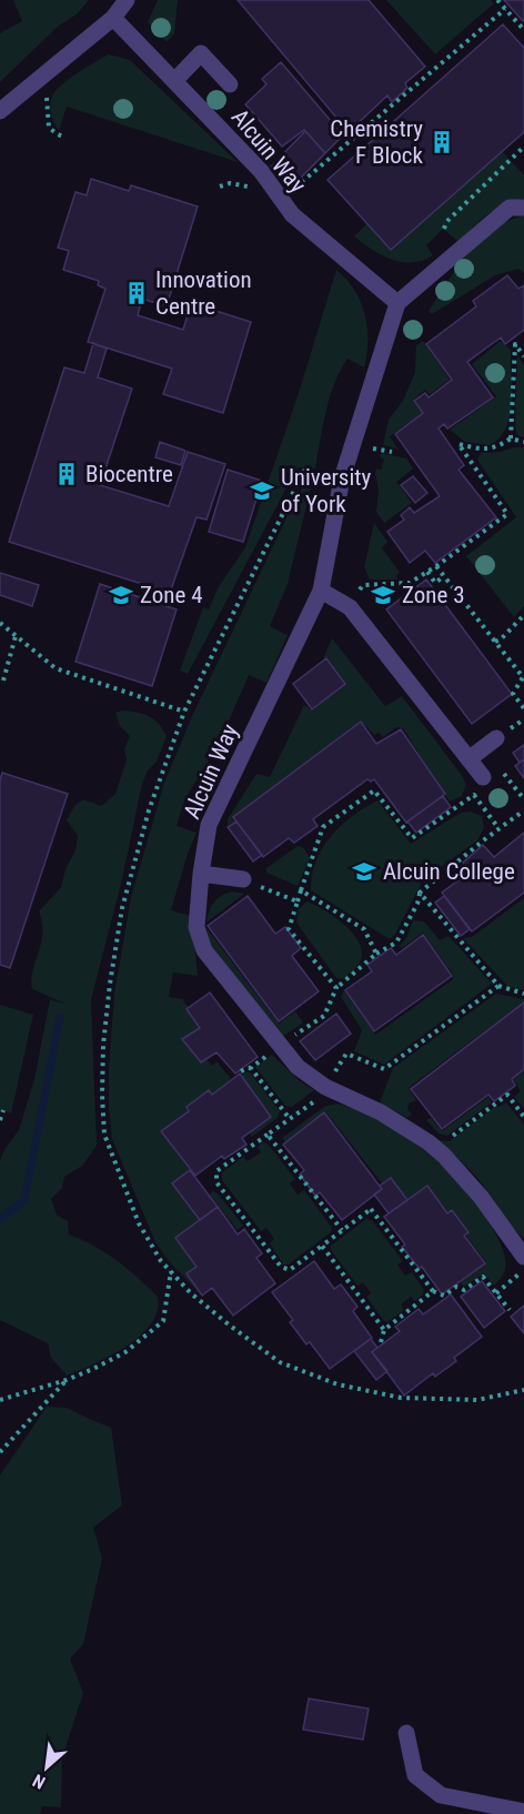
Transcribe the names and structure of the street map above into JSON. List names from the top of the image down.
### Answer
{
  "streets": {
    "street": ["Alcuin Way"]
  },
  "places": {
    "building": ["Chemistry F Block", "Innovation Centre", "Biocentre"],
    "school or university": [
      "University of York",
      "Zone 4",
      "Zone 3",
      "Alcuin College"
    ]
  },
  "north": "bottom left"
}
